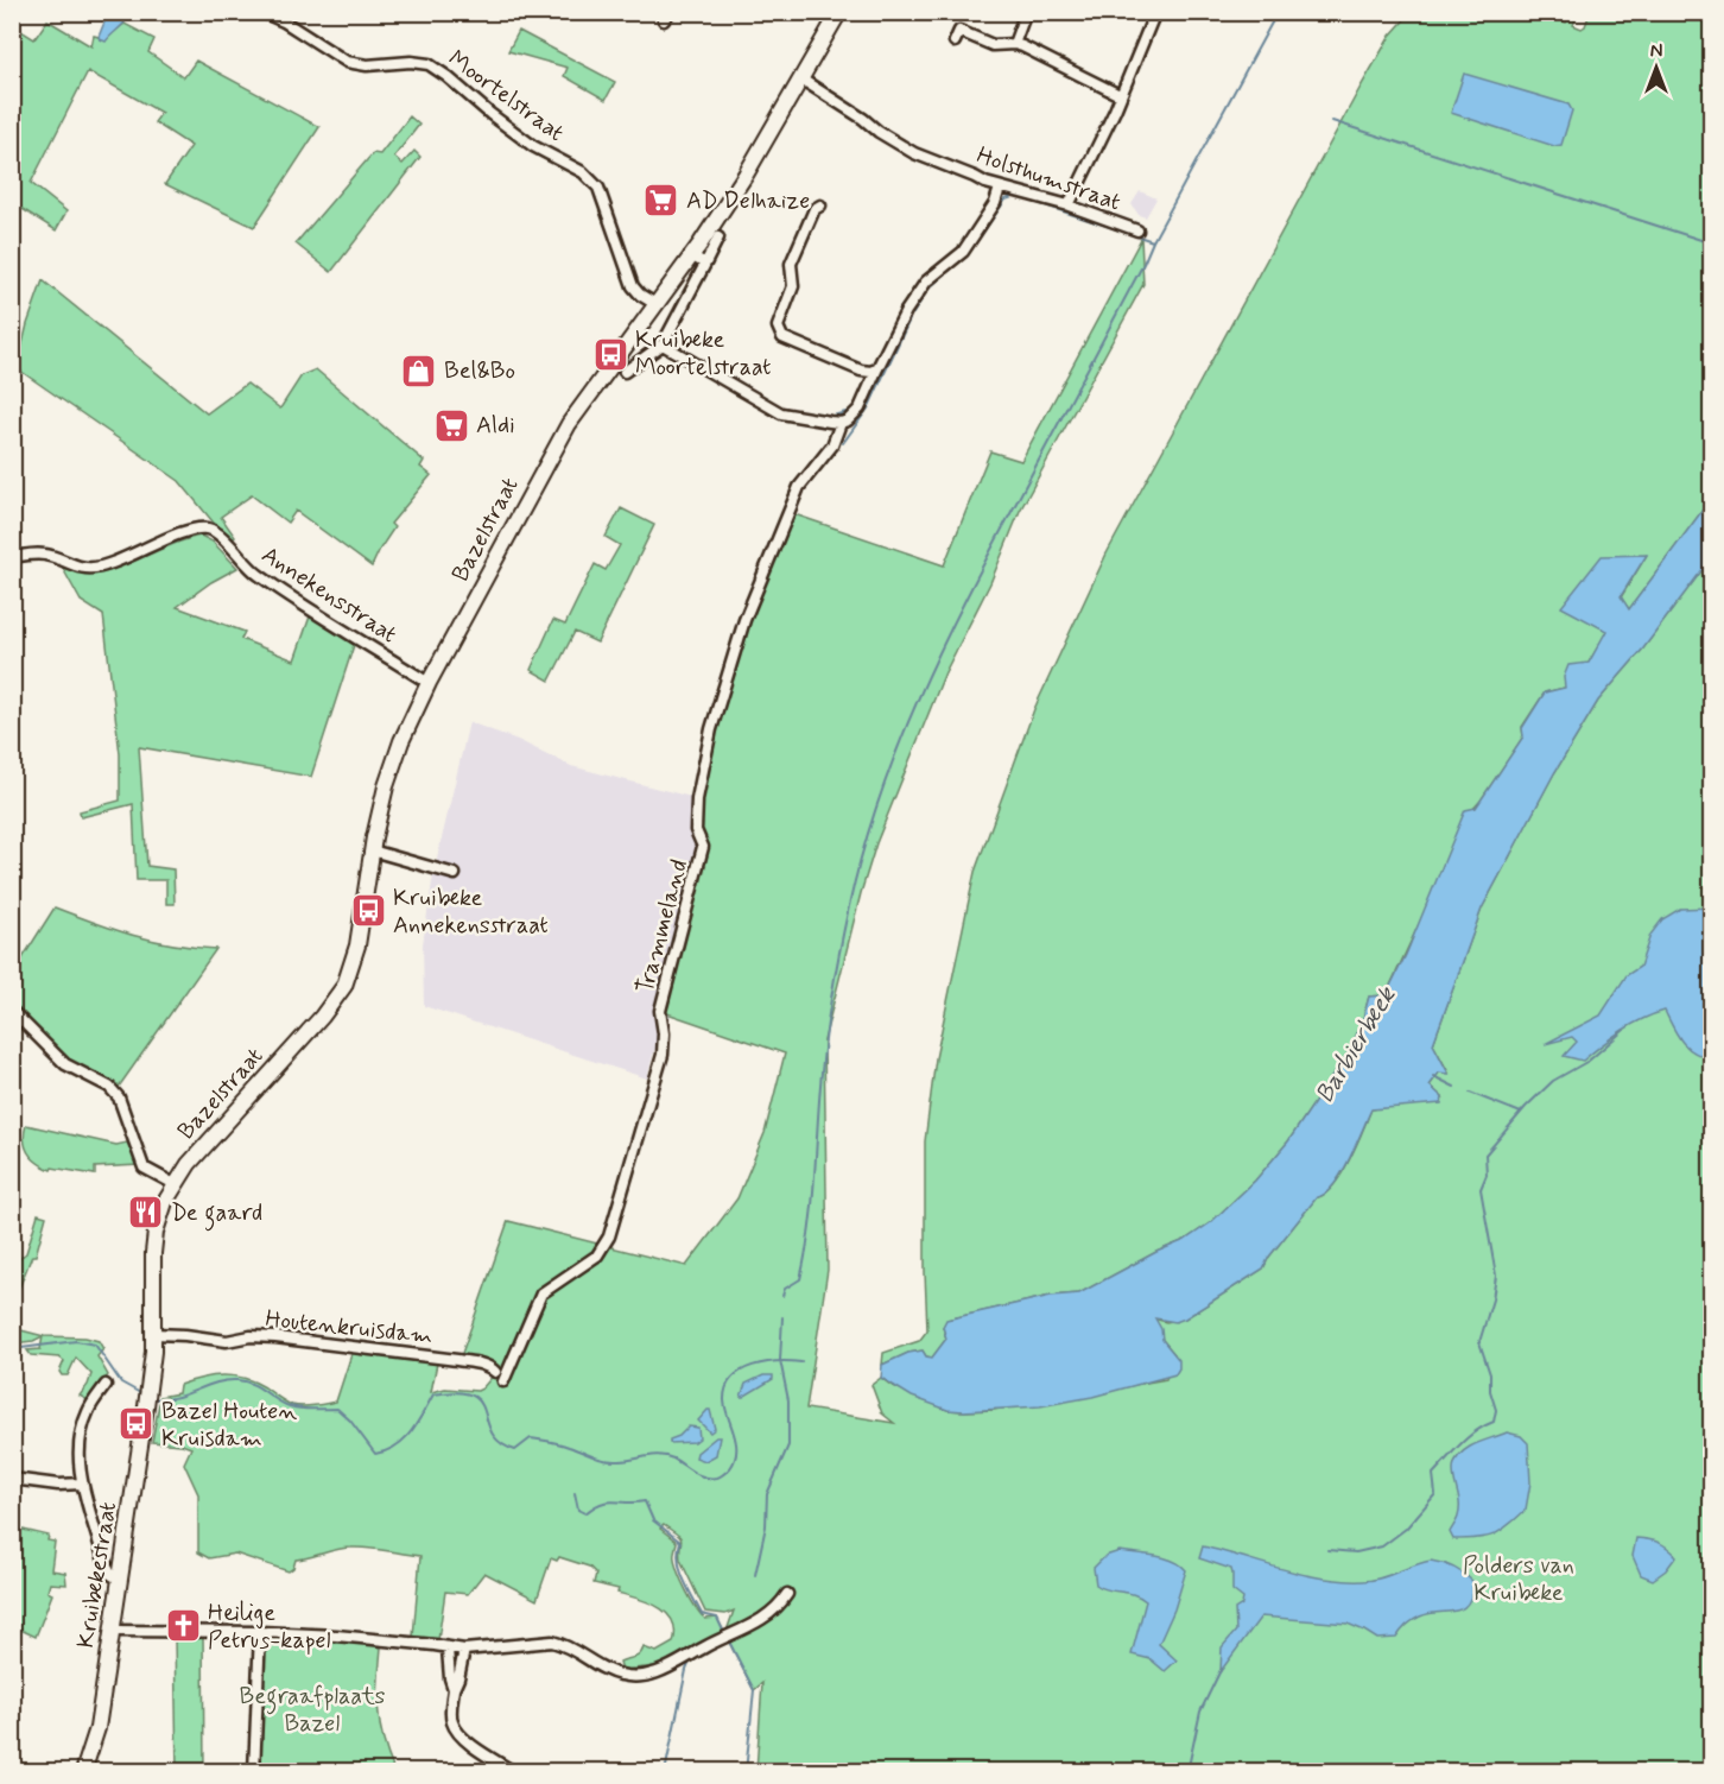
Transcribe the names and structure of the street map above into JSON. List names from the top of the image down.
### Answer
{
  "streets": {
    "main road": ["Bazelstraat", "Kruibekestraat"],
    "street": [
      "Moortelstraat",
      "Holsthumstraat",
      "Annekensstraat",
      "Trammeland",
      "Houtenkruisdam"
    ]
  },
  "crossings": [
    ["Moortelstraat", "Bazelstraat"],
    ["Holsthumstraat", "Bazelstraat"],
    ["Holsthumstraat", "Trammeland"],
    ["Bazelstraat", "Annekensstraat"],
    ["Bazelstraat", "Houtenkruisdam"],
    ["Bazelstraat", "Kruibekestraat"]
  ],
  "water": ["Barbierbeek"],
  "parks": ["Polders van Kruibeke", "Begraafplaats Bazel"],
  "places": {
    "supermarket": ["AD Delhaize", "Aldi"],
    "bus stop": ["Kruibeke Moortelstraat", "Kruibeke Annekensstraat", "Bazel Houten Kruisdam"],
    "shop": ["Bel&Bo"],
    "restaurant": ["De gaard"],
    "church": ["Heilige Petrus-kapel"]
  },
  "north": "top"
}
